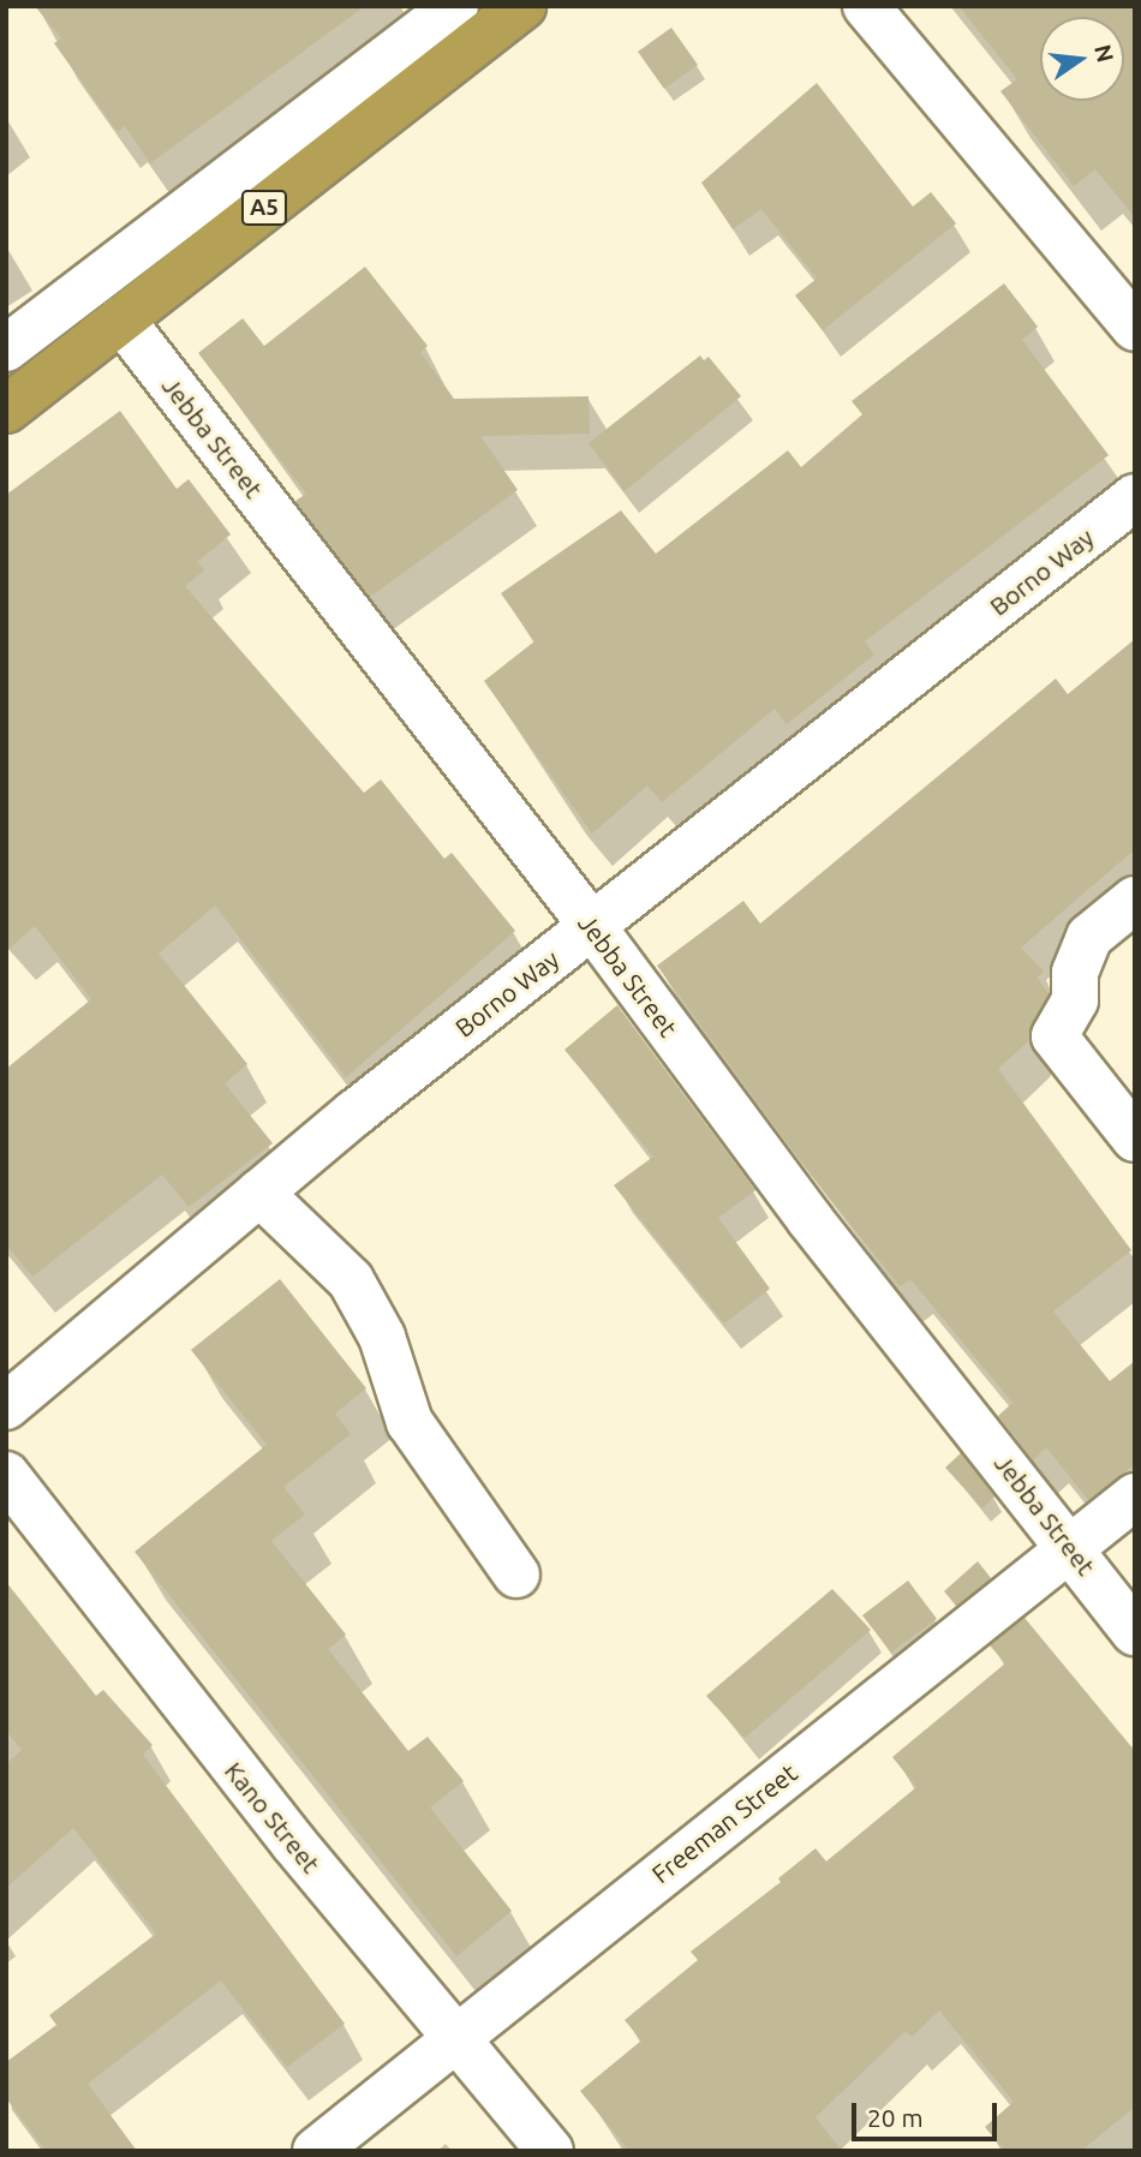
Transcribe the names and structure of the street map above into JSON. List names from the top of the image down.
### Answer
{
  "streets": {
    "highway": ["A5"],
    "street": [
      "Jebba Street",
      "Borno Way",
      "Kano Street",
      "Freeman Street"
    ]
  },
  "crossings": [
    ["A5", "Jebba Street"],
    ["Jebba Street", "Borno Way"],
    ["Jebba Street", "Freeman Street"],
    ["Kano Street", "Freeman Street"]
  ],
  "scale_bar": "20 m",
  "north": "right"
}
